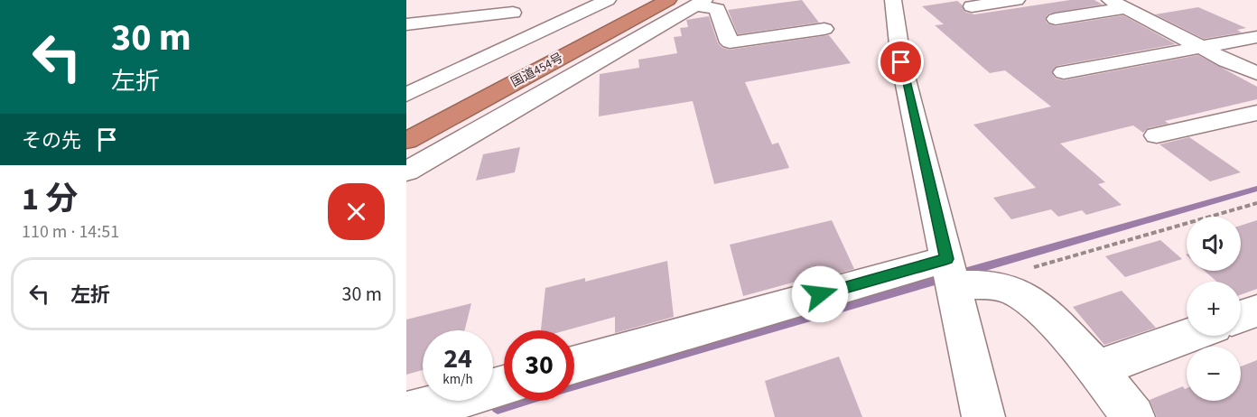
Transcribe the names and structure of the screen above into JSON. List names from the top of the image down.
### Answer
{
  "streets": {
    "highway": ["国道454号"]
  },
  "page": {
    "turn": ["30 m", "左折"],
    "then": "その先",
    "heading": ["1 分", "110 m · 14:51"],
    "map_buttons": ["+", "−"],
    "list": [
      {
        "name": "左折",
        "value": "30 m"
      }
    ],
    "speed": "24 km/h",
    "limit": "30"
  }
}
